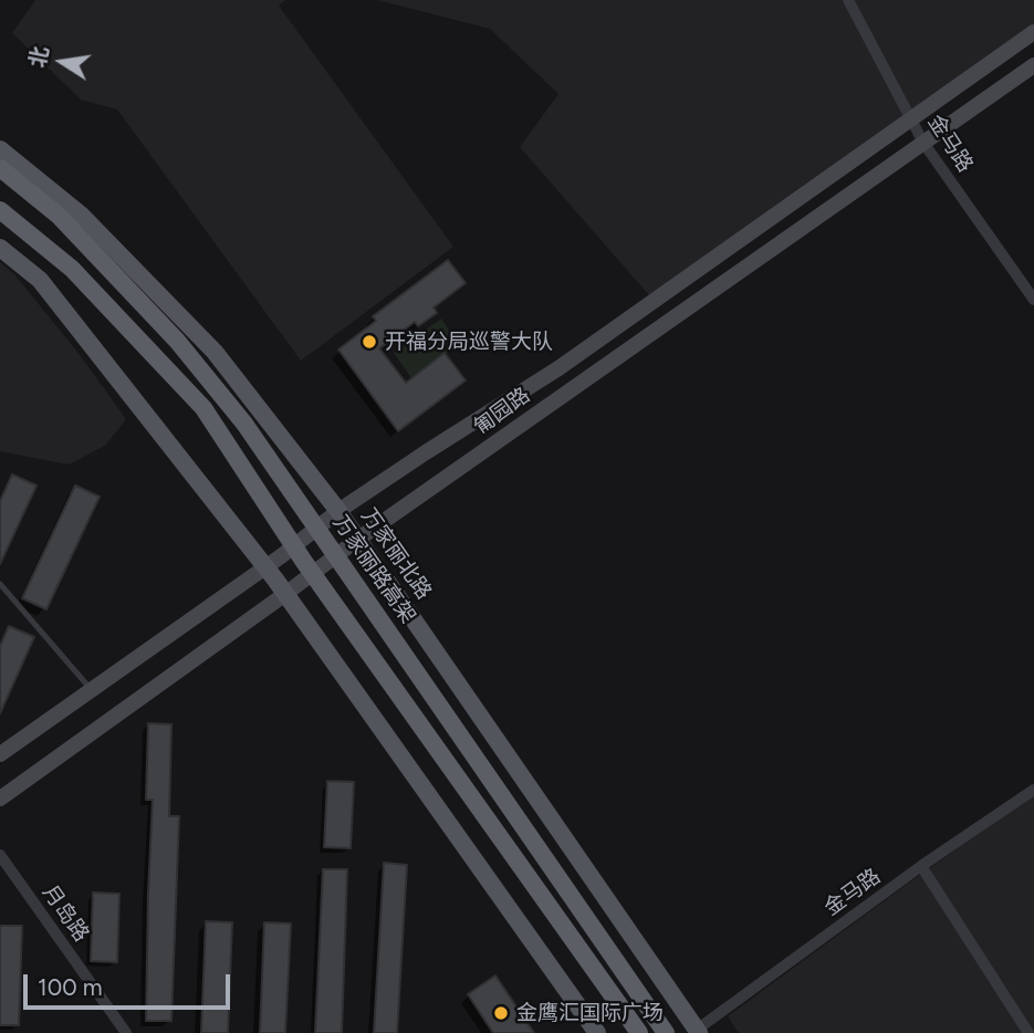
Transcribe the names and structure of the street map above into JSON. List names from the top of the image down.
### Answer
{
  "streets": {
    "highway": ["万家丽路高架"],
    "main road": ["匍园路", "万家丽北路"],
    "street": ["金马路", "月岛路"]
  },
  "crossings": [
    ["金马路", "匍园路"],
    ["金马路", "万家丽北路"],
    ["匍园路", "万家丽北路"]
  ],
  "places": ["开福分局巡警大队", "金鹰汇国际广场"],
  "scale_bar": "100 m",
  "north": "left"
}
